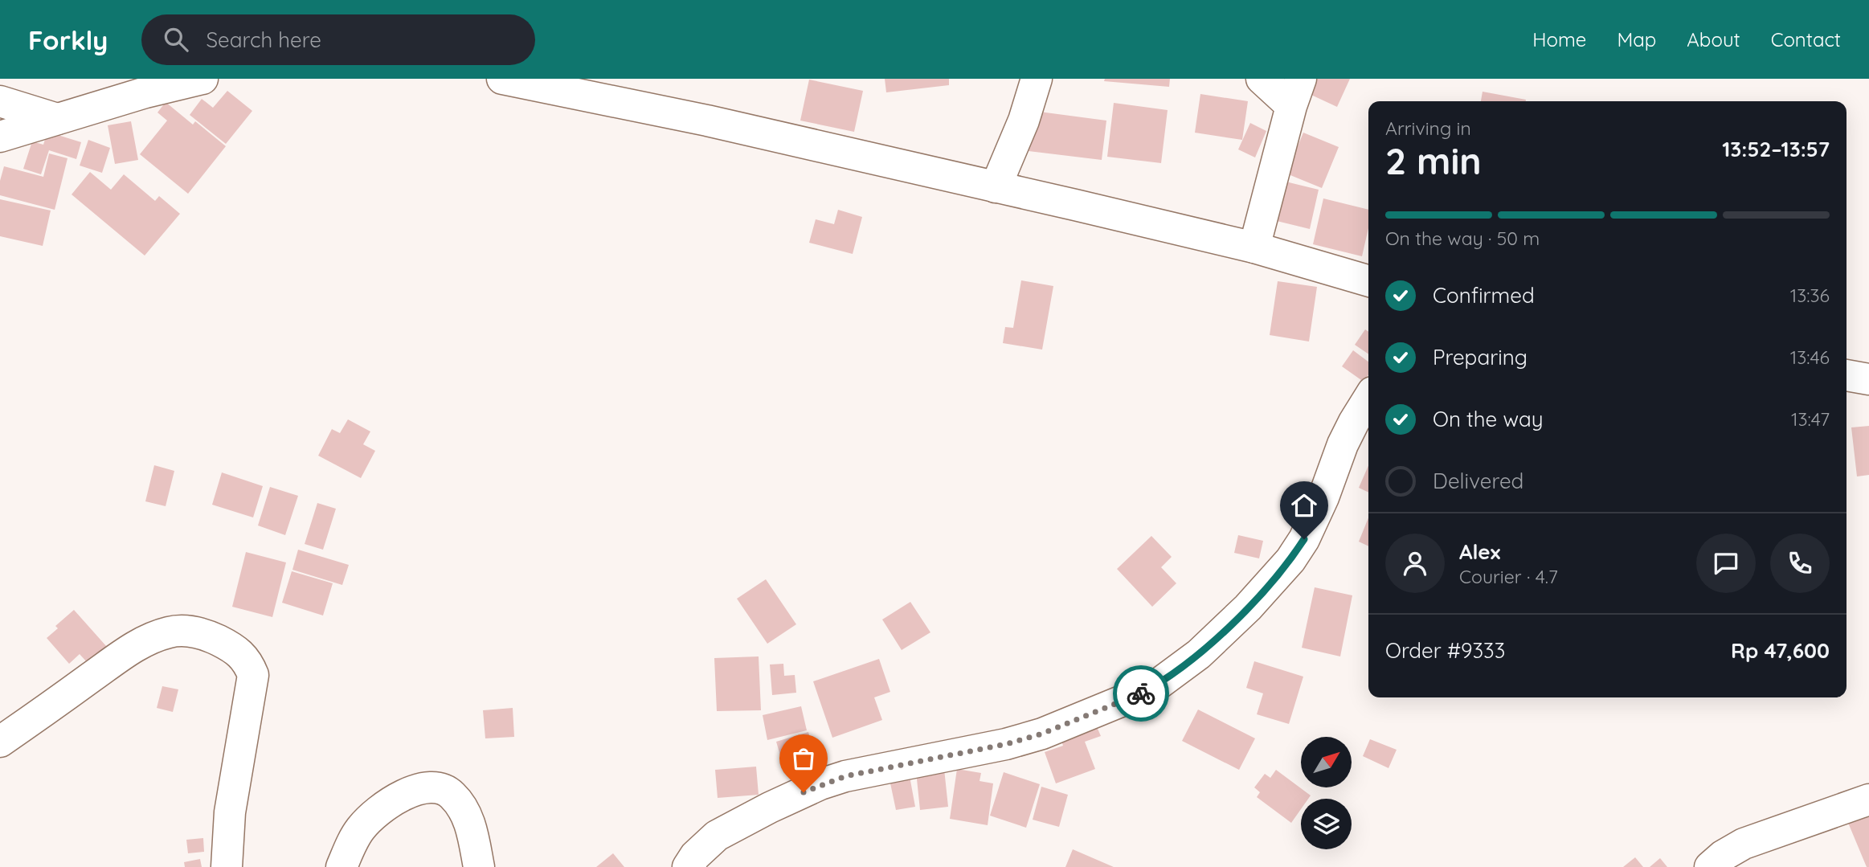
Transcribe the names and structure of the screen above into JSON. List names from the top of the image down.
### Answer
{
  "north": "top right",
  "page": {
    "header": "Forkly",
    "search": "Search here",
    "nav": [
      "Home",
      "Map",
      "About",
      "Contact"
    ],
    "heading": ["2 min", "Arriving in", "13:52–13:57"],
    "panel": [
      "Alex",
      "Courier · 4.7",
      "Order #9333",
      "Rp 47,600"
    ],
    "bar": "On the way · 50 m",
    "list": [
      ["Confirmed", "13:36"],
      ["Preparing", "13:46"],
      ["On the way", "13:47"],
      "Delivered"
    ]
  }
}
